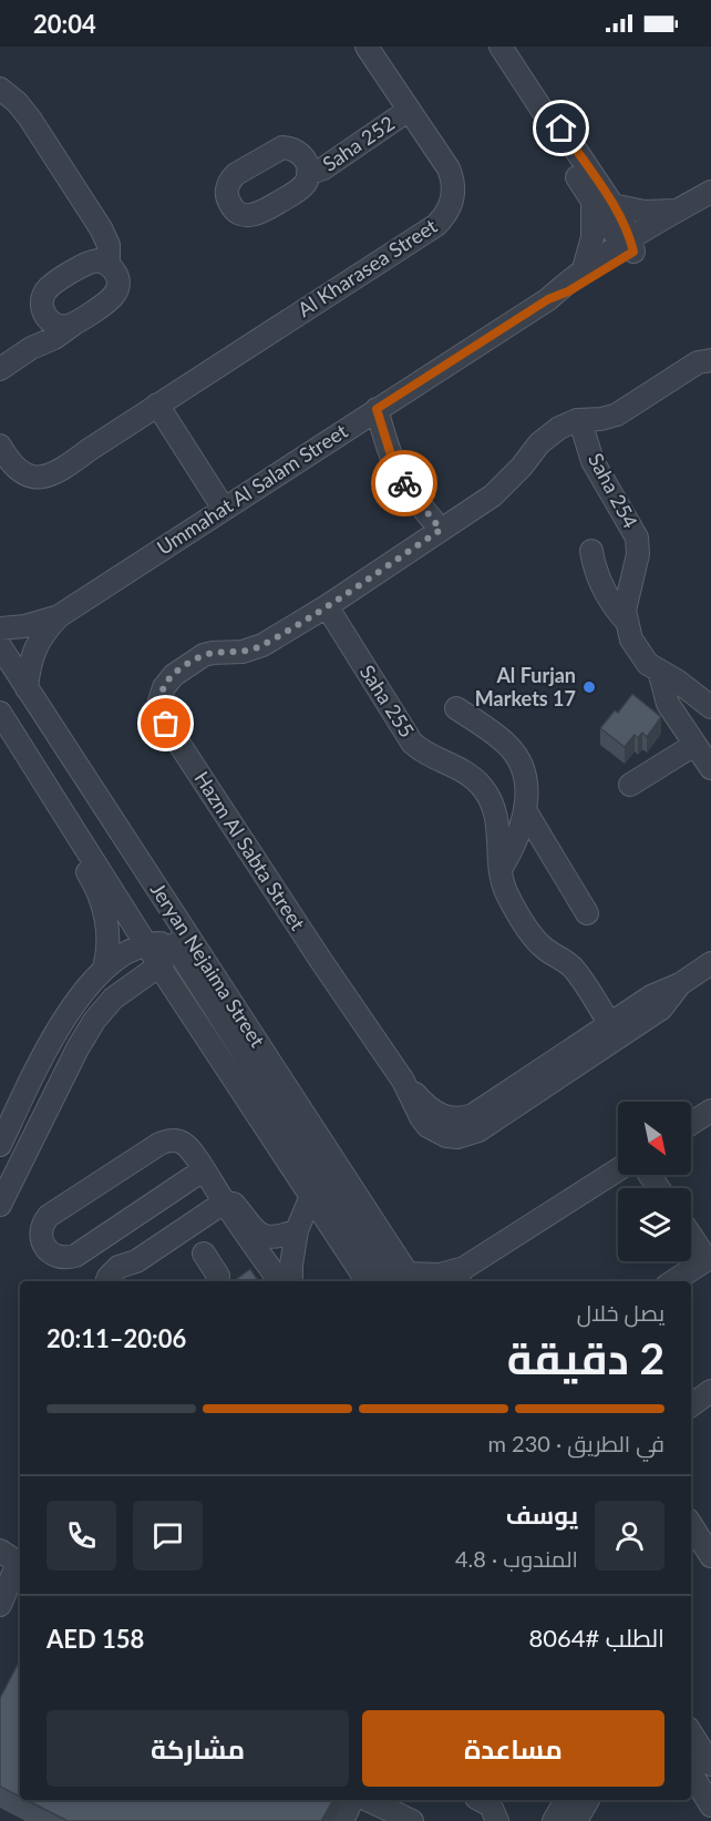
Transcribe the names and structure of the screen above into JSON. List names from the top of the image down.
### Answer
{
  "streets": {
    "street": [
      "Saha 252",
      "Al Kharasea Street",
      "Ummahat Al Salam Street",
      "Saha 254",
      "Saha 255",
      "Hazm Al Sabta Street",
      "Jeryan Nejaima Street"
    ]
  },
  "crossings": [
    ["Saha 252", "Al Kharasea Street"],
    ["Ummahat Al Salam Street", "Jeryan Nejaima Street"],
    ["Saha 254", "Hazm Al Sabta Street"],
    ["Saha 255", "Hazm Al Sabta Street"]
  ],
  "places": ["Al Furjan Markets 17"],
  "north": "bottom right",
  "page": {
    "status": "20:04",
    "heading": ["2 دقيقة", "يصل خلال", "20:06–20:11"],
    "panel": [
      "يوسف",
      "المندوب · 4.8",
      "الطلب #8064",
      "AED 158"
    ],
    "bar": "في الطريق · 230 m",
    "buttons": ["مساعدة", "مشاركة"]
  }
}
